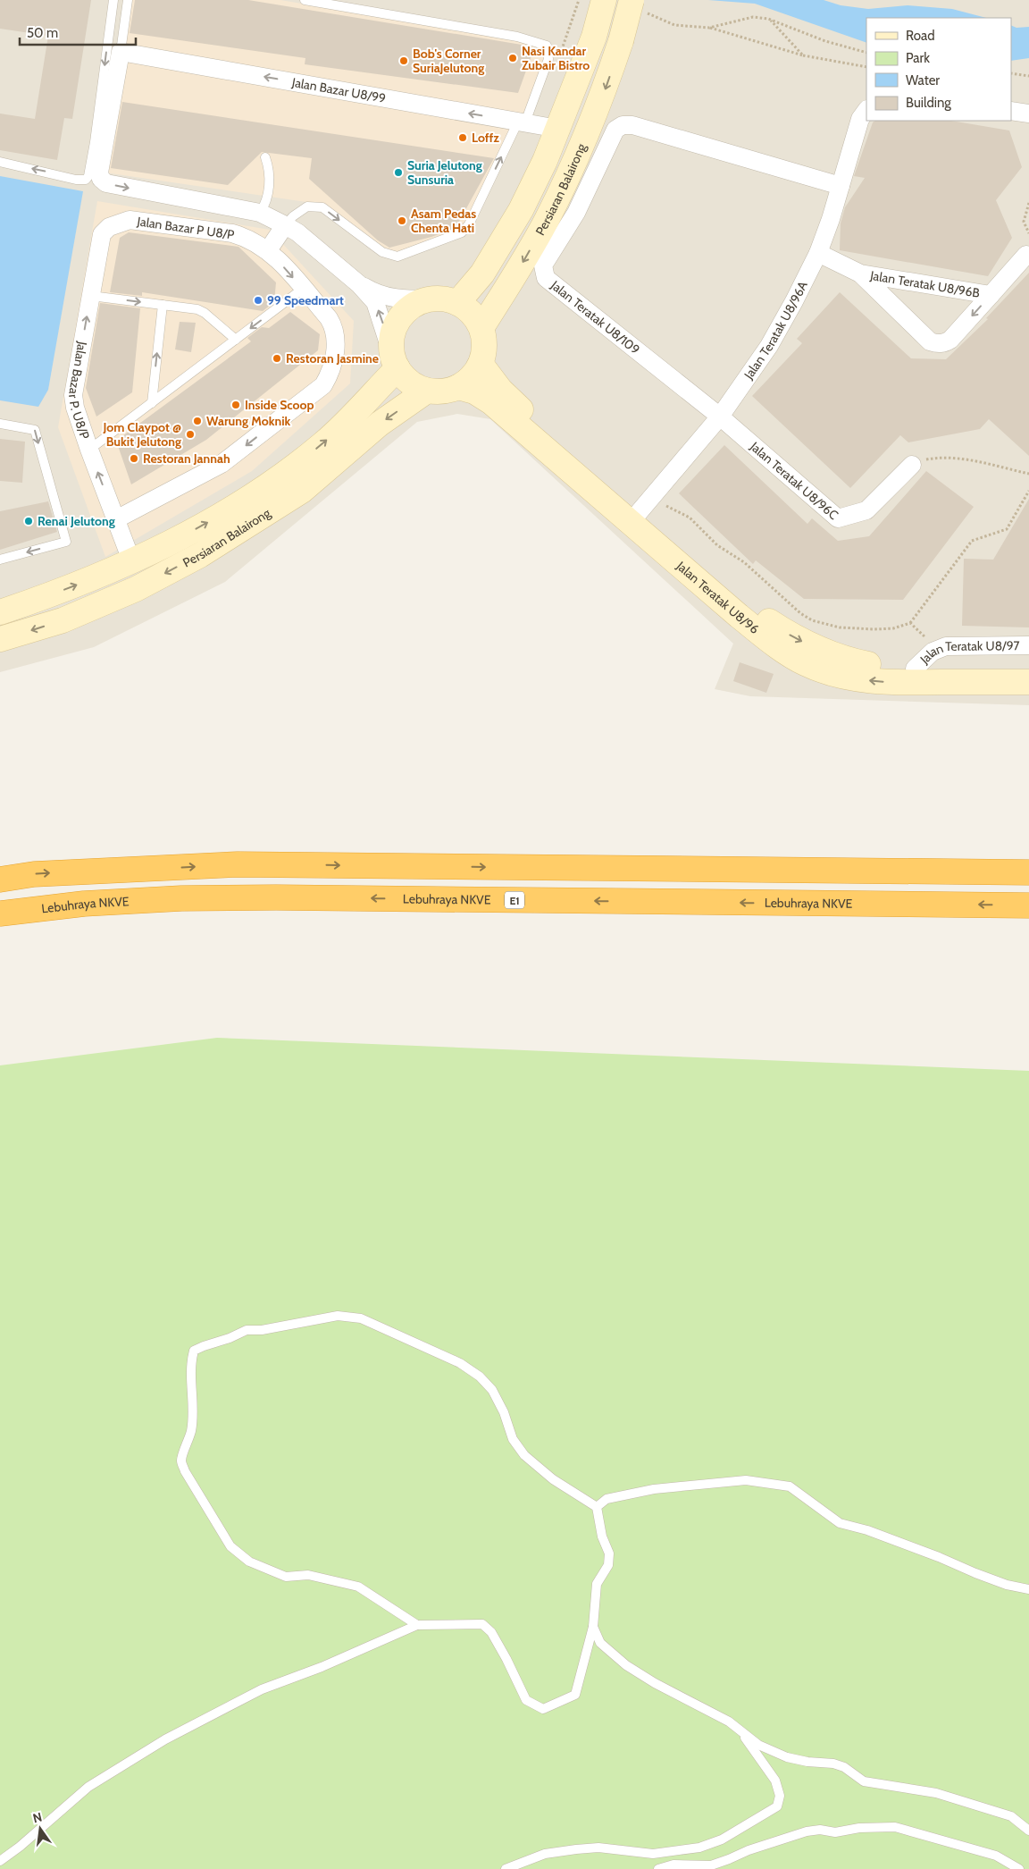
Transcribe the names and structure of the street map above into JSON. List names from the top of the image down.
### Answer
{
  "streets": {
    "highway": ["Lebuhraya NKVE", "E1"],
    "street": [
      "Jalan Bazar U8/99",
      "Persiaran Balairong",
      "Jalan Bazar P U8/P",
      "Jalan Teratak U8/96B",
      "Jalan Teratak U8/109",
      "Jalan Teratak U8/96A",
      "Jalan Bazar P. U8/P",
      "Jalan Teratak U8/96C",
      "Jalan Teratak U8/96",
      "Jalan Teratak U8/97"
    ]
  },
  "crossings": [
    ["Persiaran Balairong", "Jalan Bazar P. U8/P"],
    ["Persiaran Balairong", "Jalan Teratak U8/96"],
    ["Jalan Bazar P U8/P", "Jalan Bazar P. U8/P"],
    ["Jalan Teratak U8/96B", "Jalan Teratak U8/96A"],
    ["Jalan Teratak U8/109", "Jalan Teratak U8/96A"],
    ["Jalan Teratak U8/109", "Jalan Teratak U8/96C"],
    ["Jalan Teratak U8/96A", "Jalan Teratak U8/96C"],
    ["Jalan Teratak U8/96A", "Jalan Teratak U8/96"],
    ["Jalan Teratak U8/96", "Jalan Teratak U8/97"]
  ],
  "one_way": ["Jalan Bazar U8/99", "Jalan Bazar P. U8/P"],
  "places": [
    "Nasi Kandar Zubair Bistro",
    "Bob's Corner SuriaJelutong",
    "Loffz",
    "Suria Jelutong Sunsuria",
    "Asam Pedas Chenta Hati",
    "99 Speedmart",
    "Restoran Jasmine",
    "Inside Scoop",
    "Warung Moknik",
    "Jom Claypot @ Bukit Jelutong",
    "Restoran Jannah",
    "Renai Jelutong"
  ],
  "legend": [
    "Road",
    "Park",
    "Water",
    "Building"
  ],
  "scale_bar": "50 m",
  "north": "top"
}
